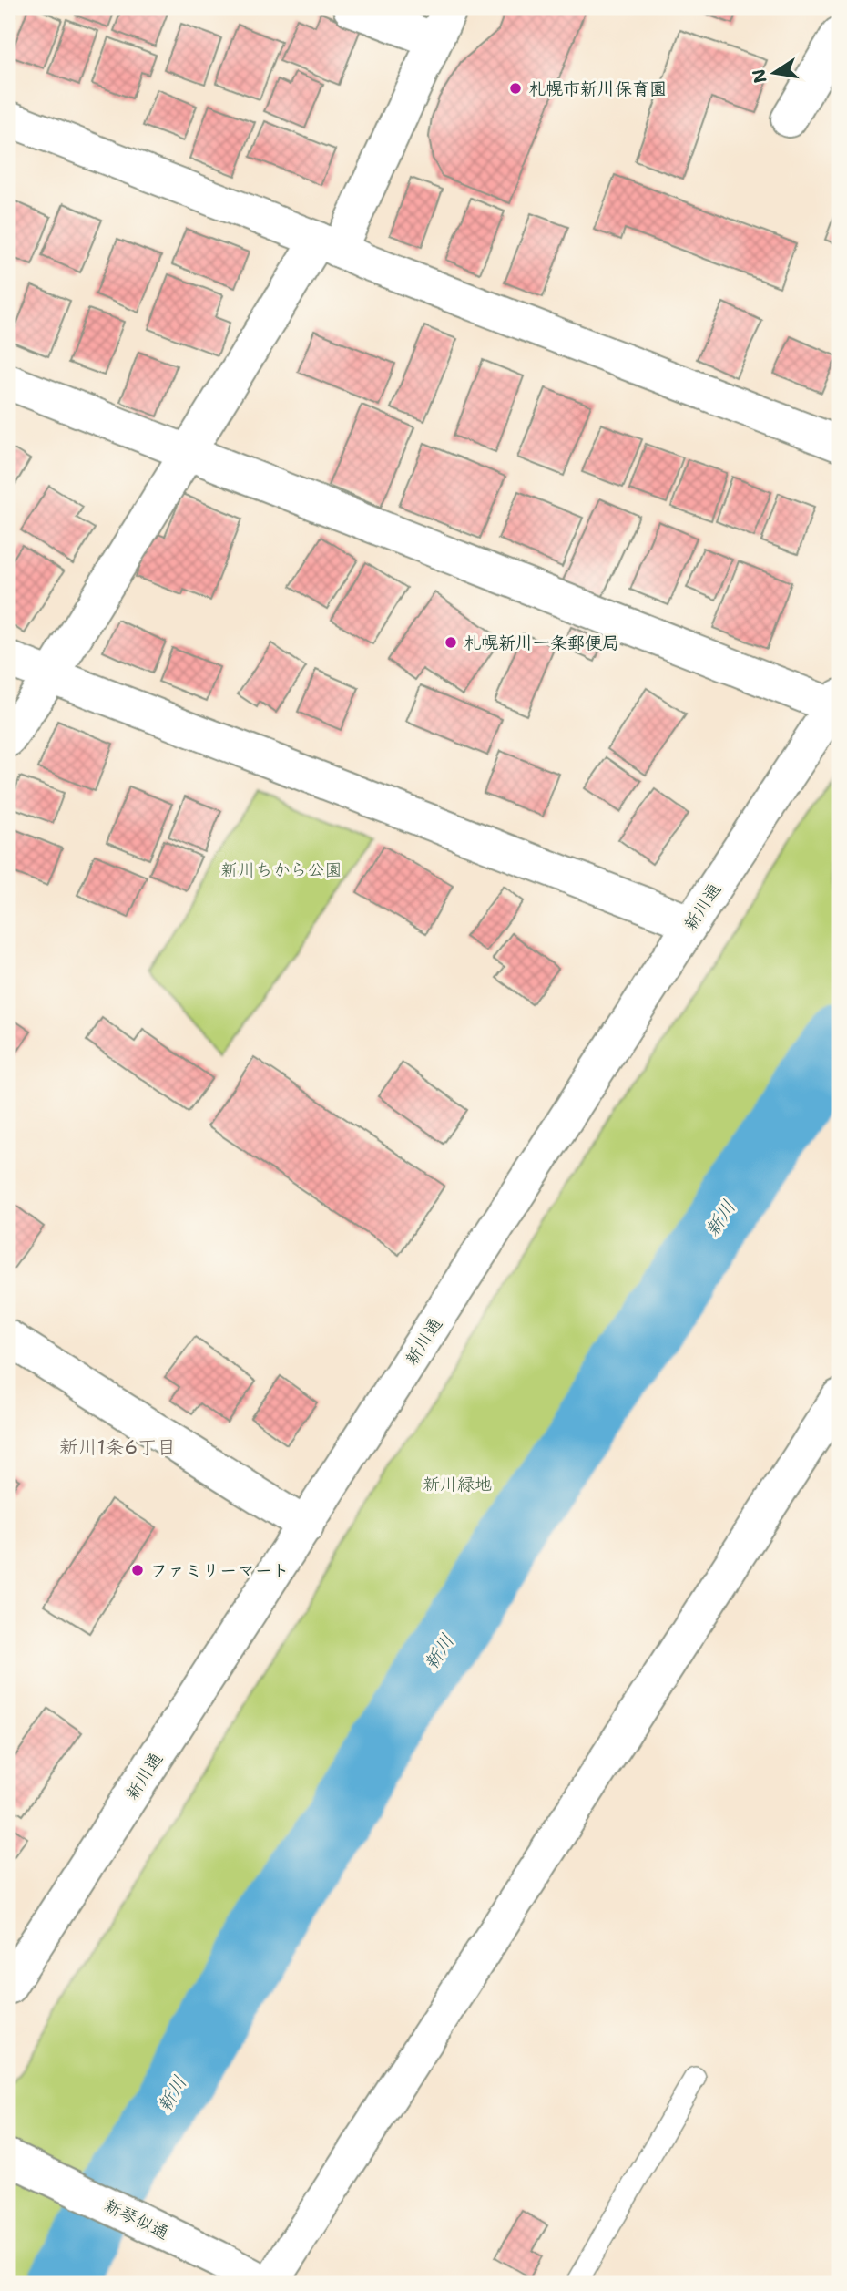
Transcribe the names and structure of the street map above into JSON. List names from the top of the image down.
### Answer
{
  "streets": {
    "street": ["新川通", "新琴似通"]
  },
  "districts": ["新川1条6丁目"],
  "water": ["新川"],
  "parks": ["新川ちから公園", "新川緑地"],
  "places": ["札幌市新川保育園", "札幌新川一条郵便局", "ファミリーマート"],
  "north": "left"
}
